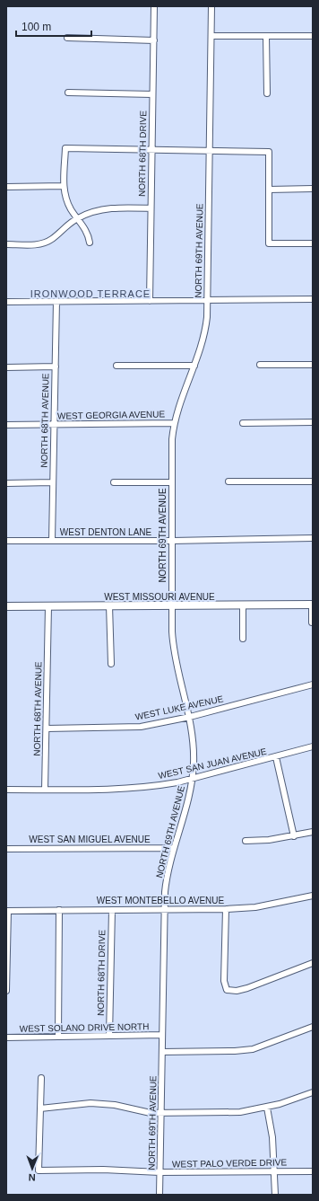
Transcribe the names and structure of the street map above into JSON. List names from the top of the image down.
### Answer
{
  "streets": {
    "street": [
      "NORTH 68TH DRIVE",
      "NORTH 69TH AVENUE",
      "WEST GEORGIA AVENUE",
      "NORTH 68TH AVENUE",
      "WEST DENTON LANE",
      "WEST MISSOURI AVENUE",
      "WEST LUKE AVENUE",
      "WEST SAN JUAN AVENUE",
      "WEST SAN MIGUEL AVENUE",
      "WEST MONTEBELLO AVENUE",
      "WEST SOLANO DRIVE NORTH",
      "WEST PALO VERDE DRIVE"
    ]
  },
  "crossings": [
    ["NORTH 68TH DRIVE", "WEST MONTEBELLO AVENUE"],
    ["NORTH 68TH DRIVE", "WEST SOLANO DRIVE NORTH"],
    ["NORTH 69TH AVENUE", "WEST GEORGIA AVENUE"],
    ["NORTH 69TH AVENUE", "WEST DENTON LANE"],
    ["NORTH 69TH AVENUE", "WEST MISSOURI AVENUE"],
    ["NORTH 69TH AVENUE", "WEST LUKE AVENUE"],
    ["NORTH 69TH AVENUE", "WEST SAN JUAN AVENUE"],
    ["NORTH 69TH AVENUE", "WEST SAN MIGUEL AVENUE"],
    ["NORTH 69TH AVENUE", "WEST MONTEBELLO AVENUE"],
    ["NORTH 69TH AVENUE", "WEST SOLANO DRIVE NORTH"],
    ["NORTH 69TH AVENUE", "WEST PALO VERDE DRIVE"],
    ["WEST GEORGIA AVENUE", "NORTH 68TH AVENUE"],
    ["NORTH 68TH AVENUE", "WEST DENTON LANE"],
    ["NORTH 68TH AVENUE", "WEST MISSOURI AVENUE"],
    ["NORTH 68TH AVENUE", "WEST LUKE AVENUE"],
    ["NORTH 68TH AVENUE", "WEST SAN JUAN AVENUE"]
  ],
  "districts": ["IRONWOOD TERRACE"],
  "scale_bar": "100 m",
  "north": "bottom"
}
